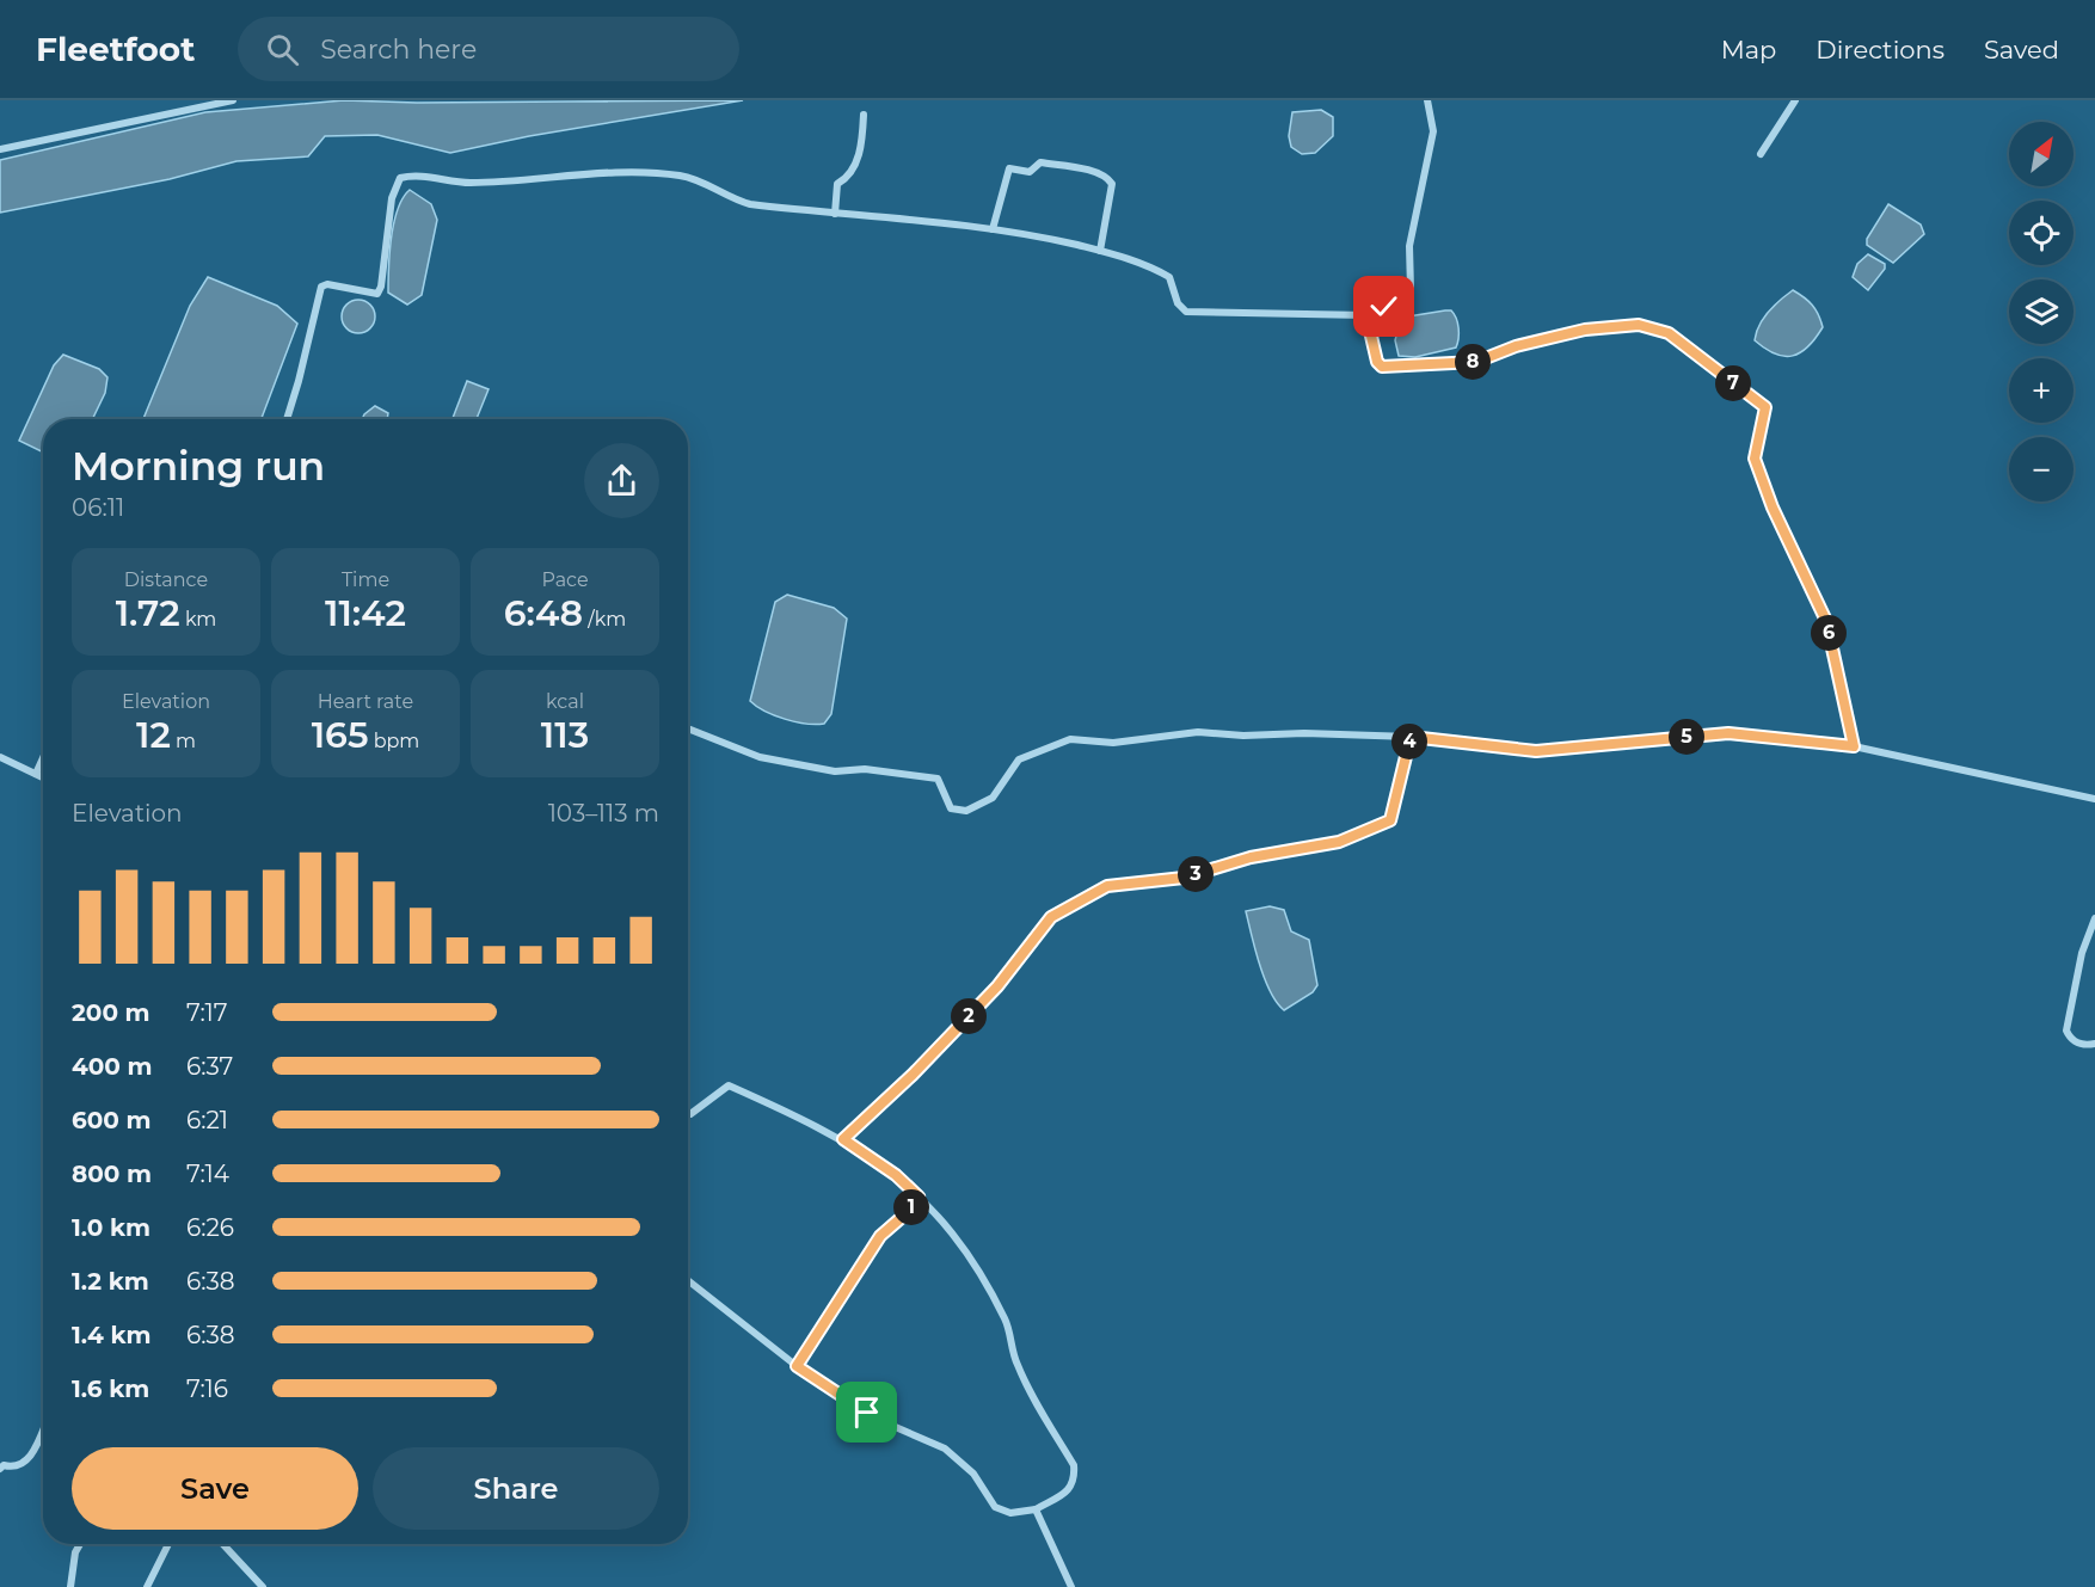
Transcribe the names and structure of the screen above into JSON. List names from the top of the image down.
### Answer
{
  "north": "top right",
  "page": {
    "header": "Fleetfoot",
    "search": "Search here",
    "nav": ["Map", "Directions", "Saved"],
    "map_buttons": ["+", "−"],
    "pins": [
      "8",
      "7",
      "6",
      "5",
      "4",
      "3",
      "2",
      "1"
    ],
    "heading": ["Morning run", "06:11"],
    "stats": [
      ["Distance", "1.72 km"],
      ["Time", "11:42"],
      ["Pace", "6:48 /km"],
      ["Elevation", "12 m"],
      ["Heart rate", "165 bpm"],
      ["kcal", "113"]
    ],
    "chart": ["Elevation", "103–113 m"],
    "list": [
      {
        "name": "200 m",
        "note": "7:17"
      },
      {
        "name": "400 m",
        "note": "6:37"
      },
      {
        "name": "600 m",
        "note": "6:21"
      },
      {
        "name": "800 m",
        "note": "7:14"
      },
      {
        "name": "1.0 km",
        "note": "6:26"
      },
      {
        "name": "1.2 km",
        "note": "6:38"
      },
      {
        "name": "1.4 km",
        "note": "6:38"
      },
      {
        "name": "1.6 km",
        "note": "7:16"
      }
    ],
    "buttons": ["Save", "Share"]
  }
}
